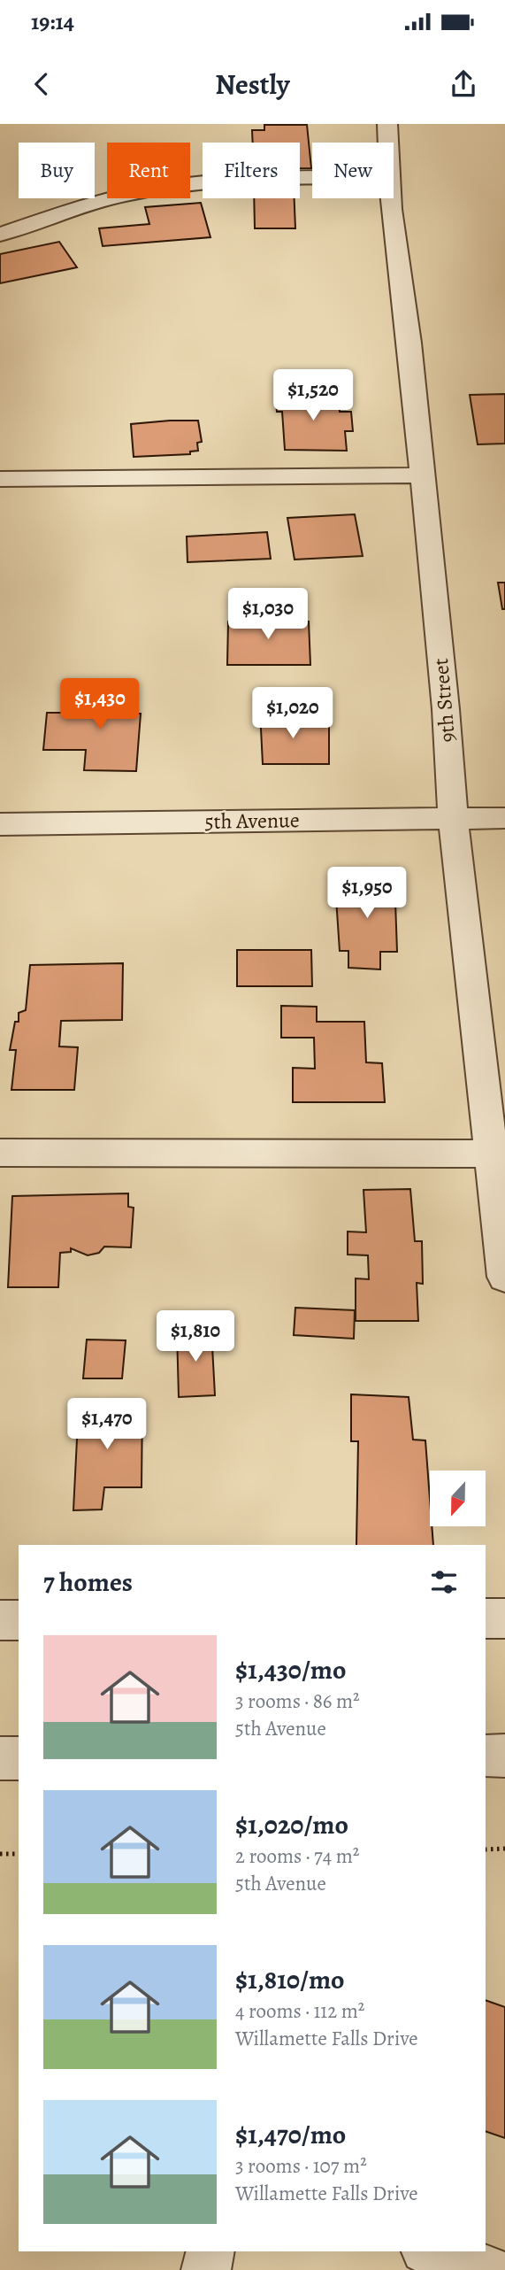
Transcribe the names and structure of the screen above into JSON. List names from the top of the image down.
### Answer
{
  "streets": {
    "street": ["9th Street", "5th Avenue"]
  },
  "crossings": [
    ["9th Street", "5th Avenue"]
  ],
  "north": "bottom",
  "page": {
    "status": "19:14",
    "header": "Nestly",
    "chip": [
      "Buy",
      "Rent",
      "Filters",
      "New"
    ],
    "price": [
      "$1,520",
      "$1,030",
      "$1,430",
      "$1,020",
      "$1,950",
      "$1,810",
      "$1,470"
    ],
    "heading": "7 homes",
    "list": [
      {
        "name": "$1,430/mo",
        "note": "3 rooms · 86 m² · 5th Avenue"
      },
      {
        "name": "$1,020/mo",
        "note": "2 rooms · 74 m² · 5th Avenue"
      },
      {
        "name": "$1,810/mo",
        "note": "4 rooms · 112 m² · Willamette Falls Drive"
      },
      {
        "name": "$1,470/mo",
        "note": "3 rooms · 107 m² · Willamette Falls Drive"
      }
    ]
  }
}
